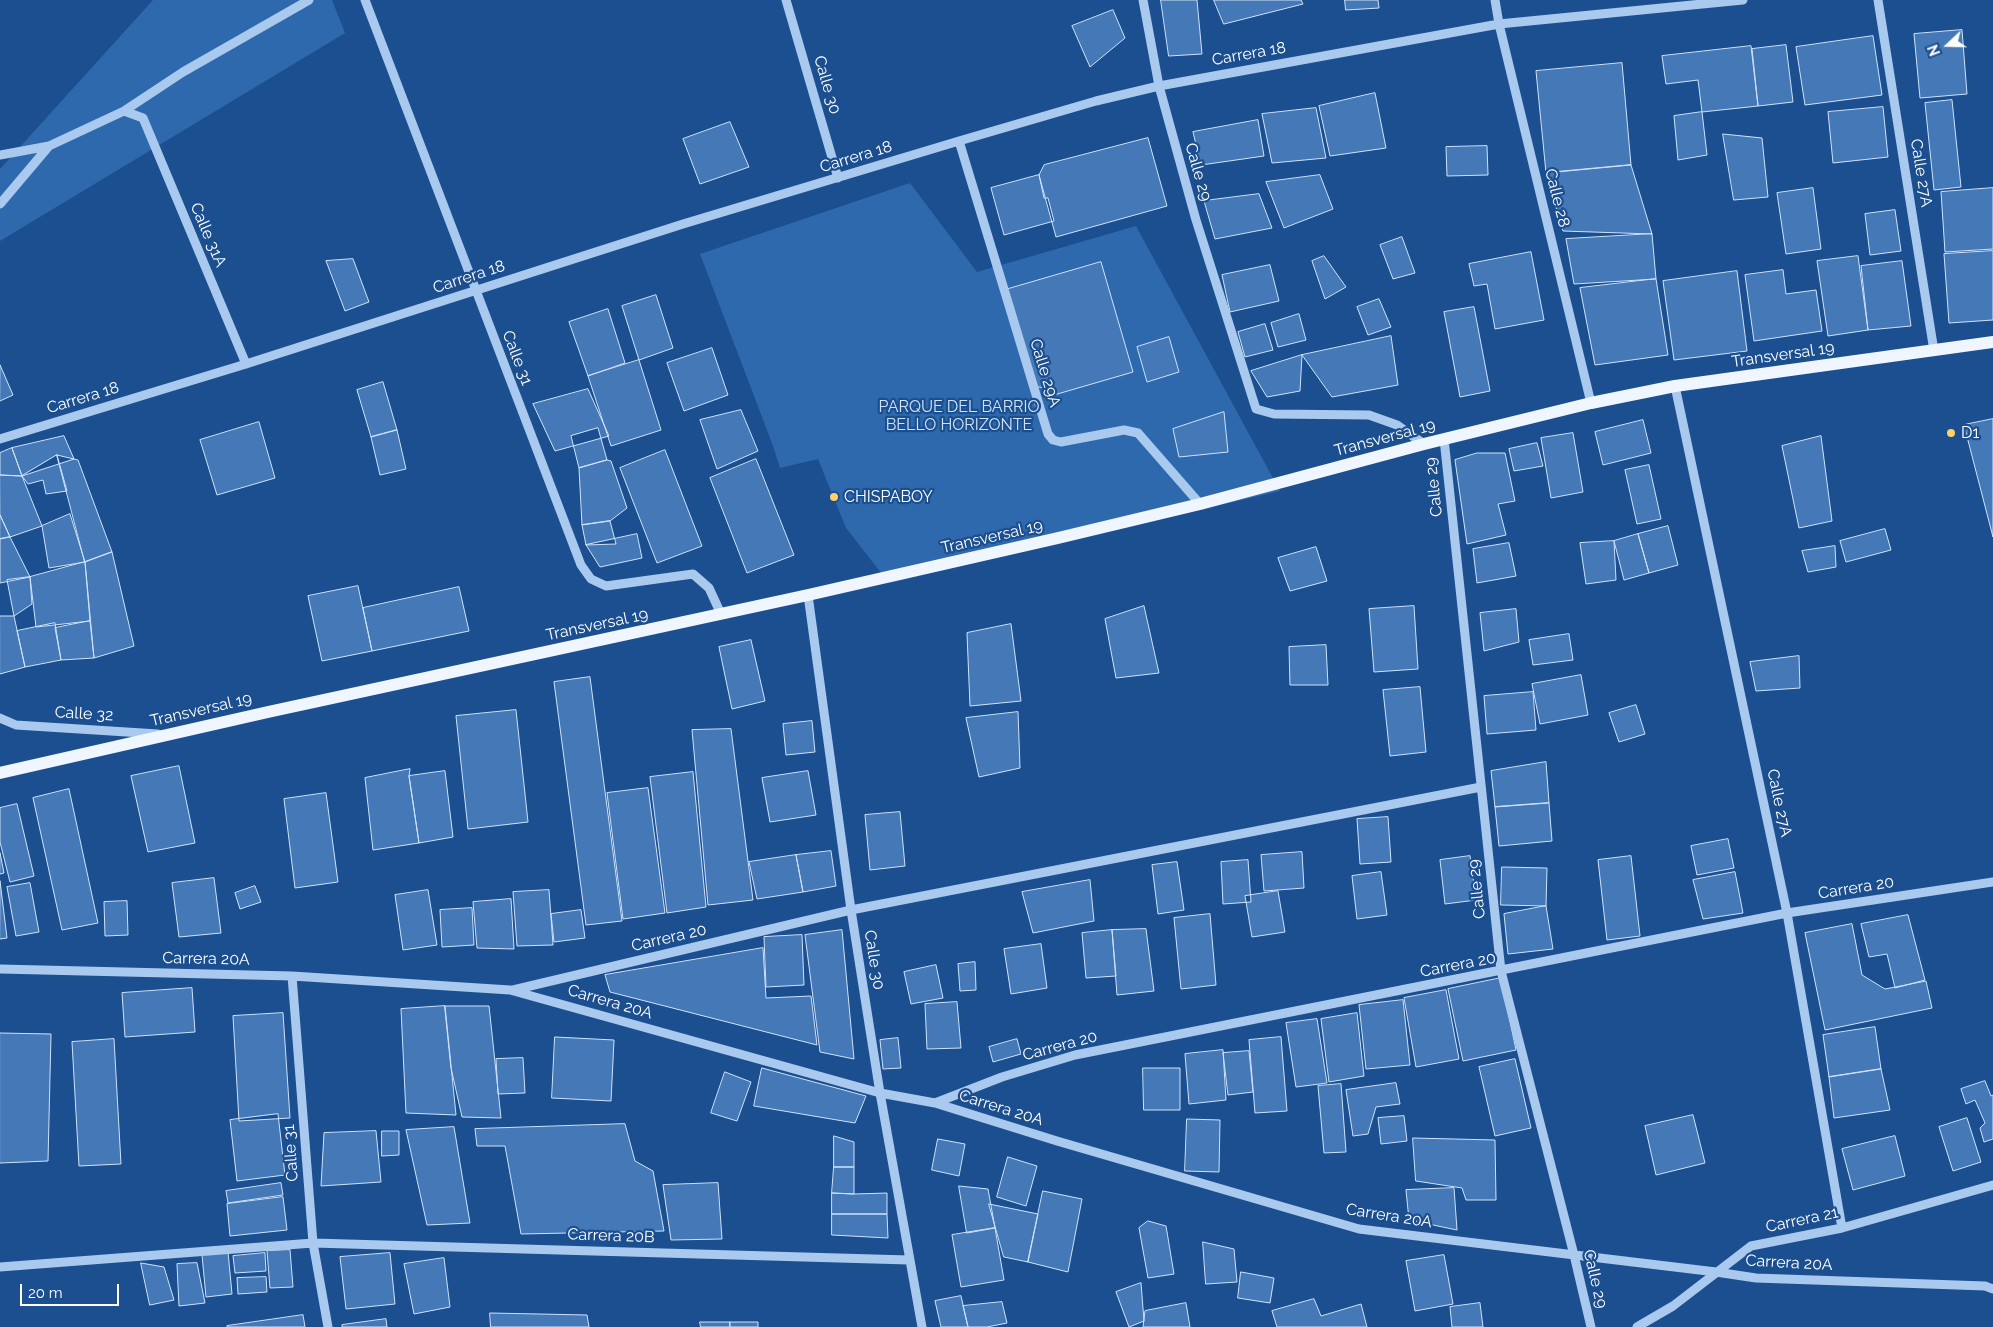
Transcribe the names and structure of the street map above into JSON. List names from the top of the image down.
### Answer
{
  "streets": {
    "main road": ["Transversal 19"],
    "street": [
      "Carrera 18",
      "Calle 30",
      "Calle 29",
      "Calle 27A",
      "Calle 28",
      "Calle 31A",
      "Calle 31",
      "Calle 29A",
      "Calle 32",
      "Carrera 20",
      "Carrera 20A",
      "Carrera 21",
      "Carrera 20B"
    ]
  },
  "crossings": [
    ["Carrera 18", "Calle 30"],
    ["Carrera 18", "Calle 29"],
    ["Carrera 18", "Calle 28"],
    ["Carrera 18", "Calle 31A"],
    ["Carrera 18", "Calle 31"],
    ["Carrera 18", "Calle 29A"],
    ["Calle 30", "Transversal 19"],
    ["Calle 30", "Carrera 20"],
    ["Calle 30", "Carrera 20A"],
    ["Calle 30", "Carrera 20B"],
    ["Calle 29", "Transversal 19"],
    ["Calle 29", "Carrera 20"],
    ["Calle 29", "Carrera 20A"],
    ["Calle 27A", "Transversal 19"],
    ["Calle 27A", "Carrera 20"],
    ["Calle 27A", "Carrera 21"],
    ["Calle 28", "Transversal 19"],
    ["Transversal 19", "Calle 31"],
    ["Transversal 19", "Calle 29A"],
    ["Transversal 19", "Calle 32"],
    ["Calle 31", "Carrera 20A"],
    ["Calle 31", "Carrera 20B"],
    ["Carrera 20", "Carrera 20A"],
    ["Carrera 20A", "Carrera 21"]
  ],
  "parks": ["PARQUE DEL BARRIO BELLO HORIZONTE"],
  "places": ["D1", "CHISPABOY"],
  "scale_bar": "20 m",
  "north": "left"
}
